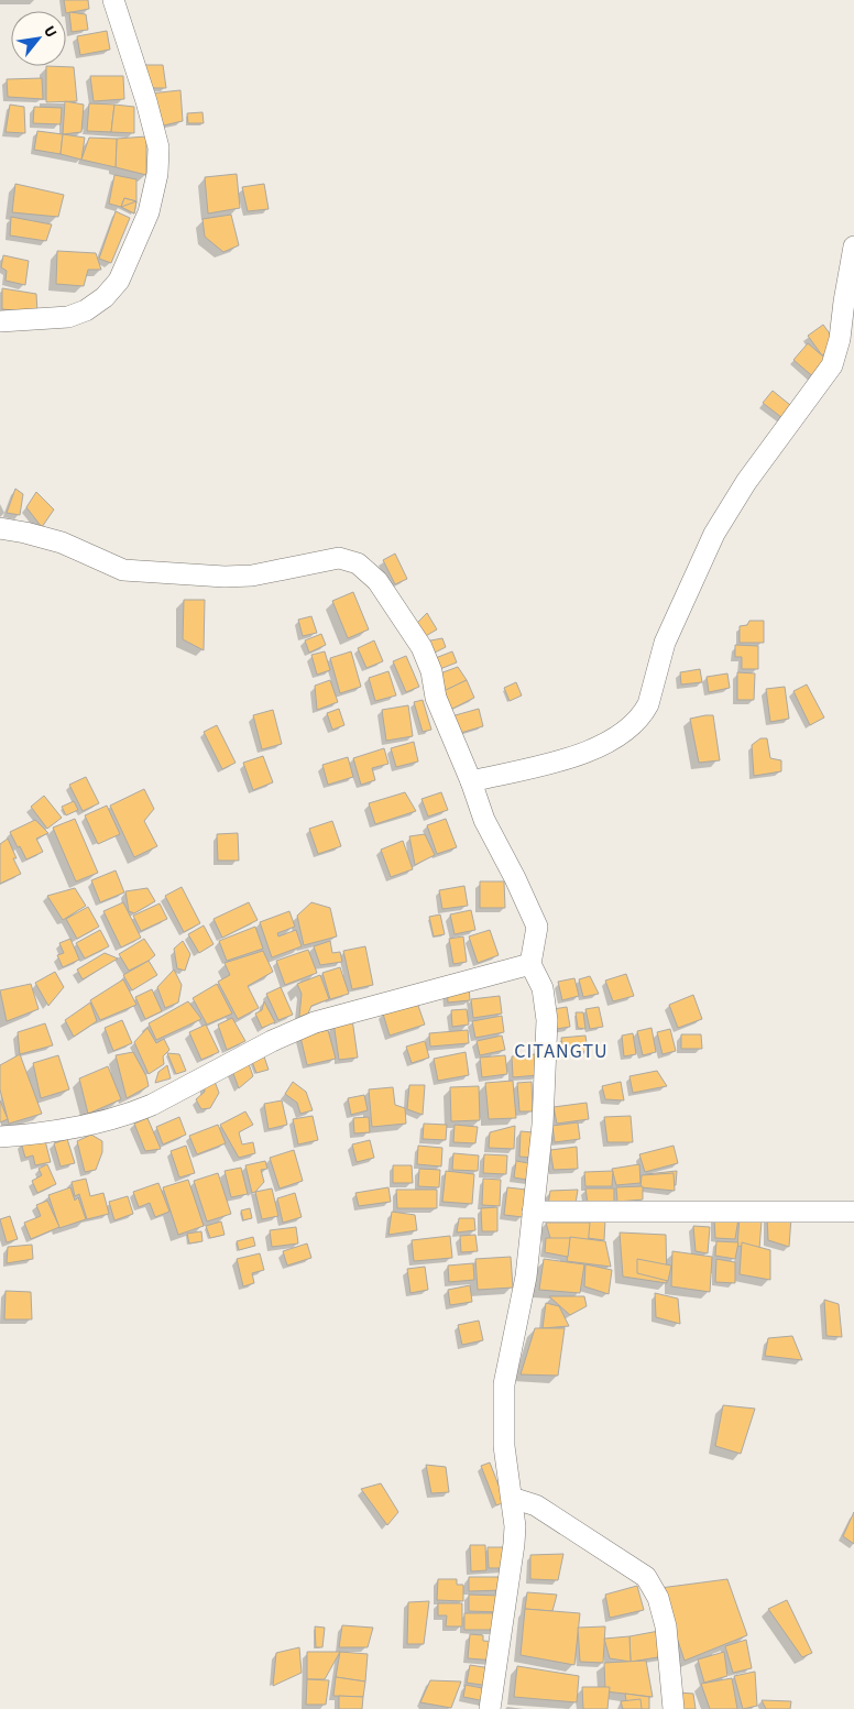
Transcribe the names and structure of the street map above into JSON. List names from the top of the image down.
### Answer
{
  "districts": ["CITANGTU"],
  "north": "top right"
}
